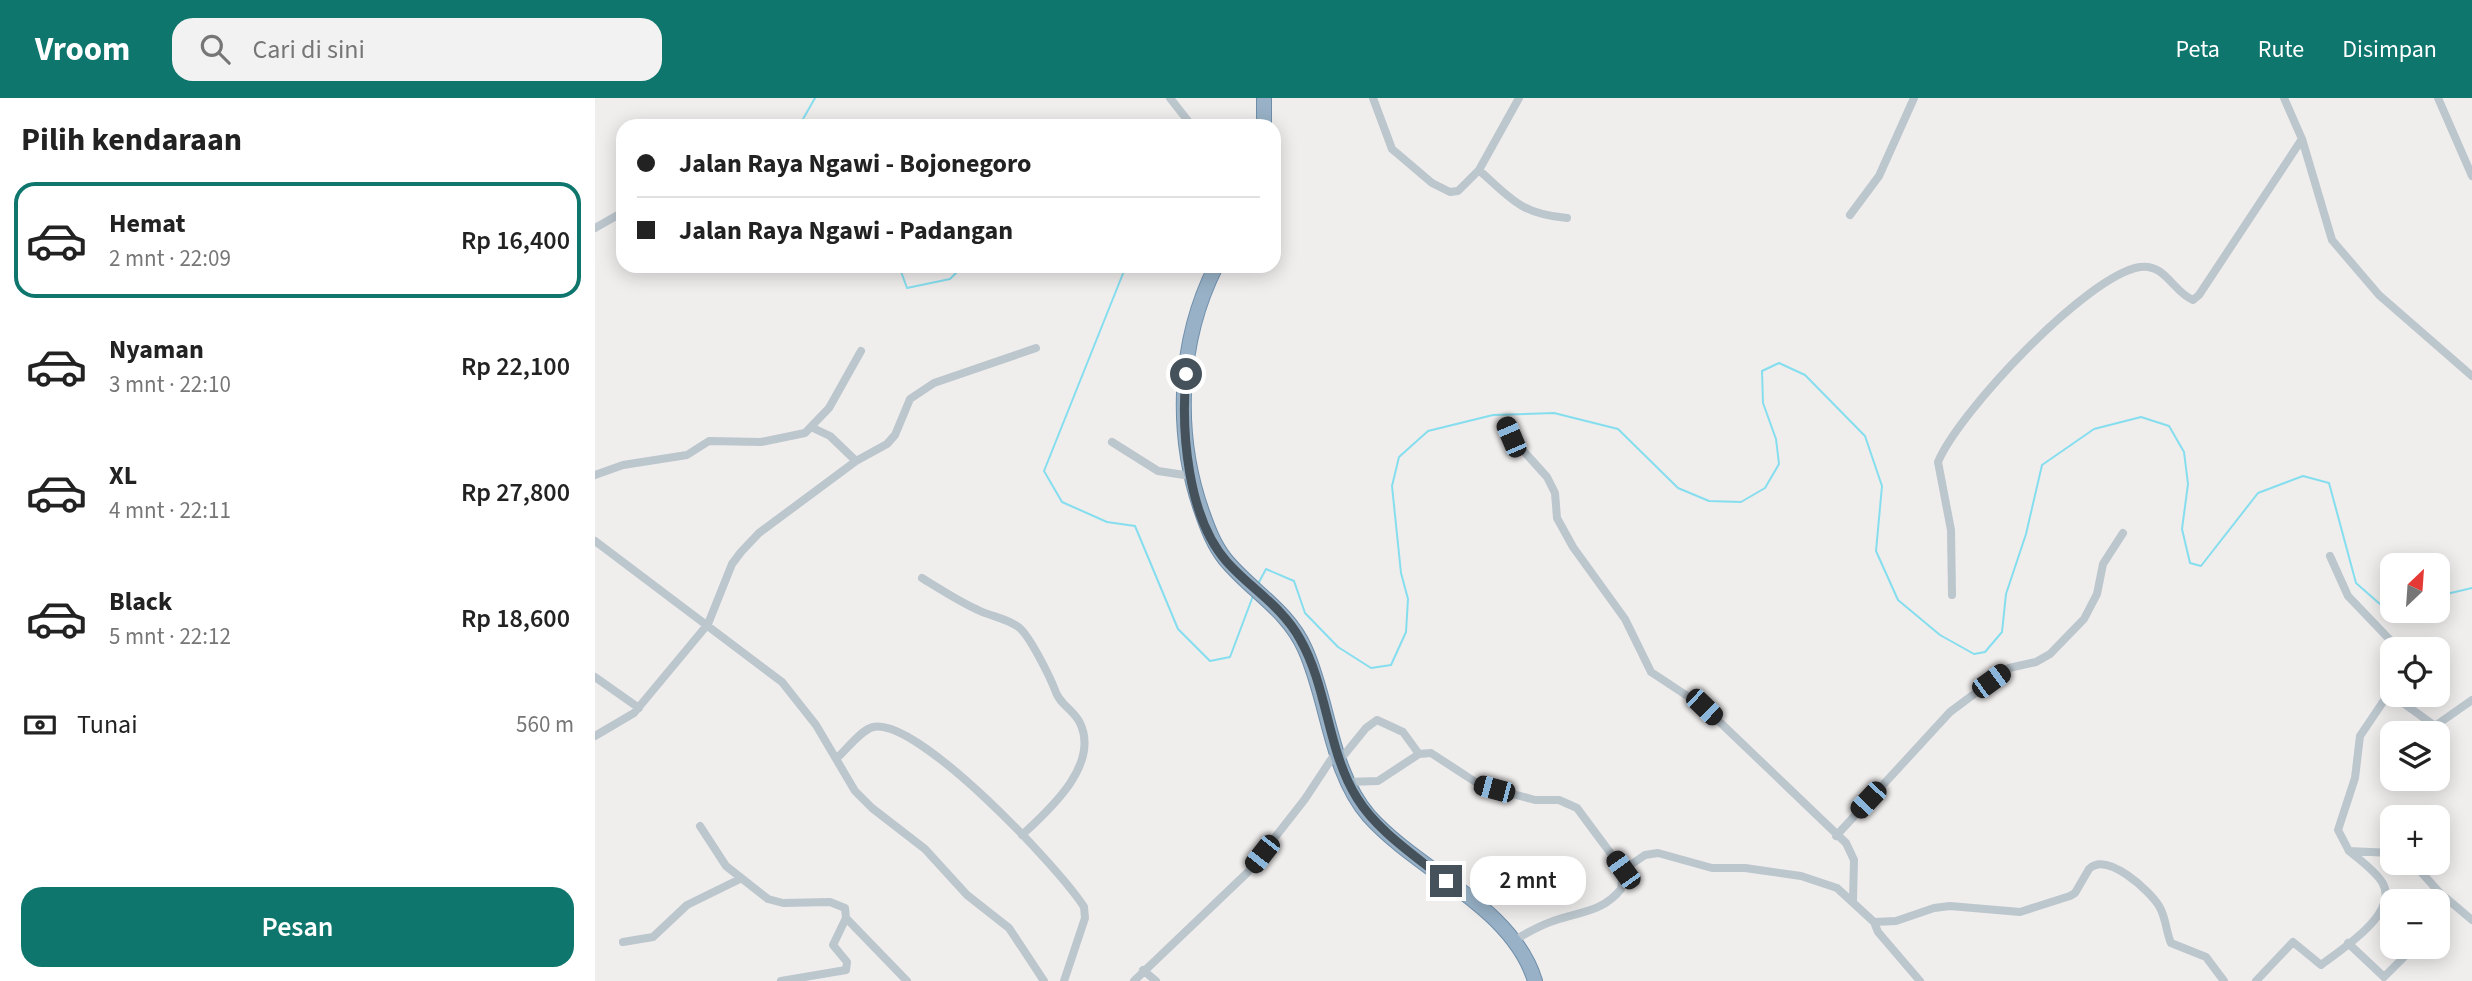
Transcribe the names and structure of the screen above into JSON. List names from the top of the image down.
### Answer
{
  "north": "top right",
  "page": {
    "header": "Vroom",
    "search": "Cari di sini",
    "nav": ["Peta", "Rute", "Disimpan"],
    "heading": "Pilih kendaraan",
    "banner": ["Jalan Raya Ngawi - Bojonegoro", "Jalan Raya Ngawi - Padangan"],
    "list": [
      {
        "name": "Hemat",
        "note": "2 mnt · 22:09",
        "value": "Rp 16,400"
      },
      {
        "name": "Nyaman",
        "note": "3 mnt · 22:10",
        "value": "Rp 22,100"
      },
      {
        "name": "XL",
        "note": "4 mnt · 22:11",
        "value": "Rp 27,800"
      },
      {
        "name": "Black",
        "note": "5 mnt · 22:12",
        "value": "Rp 18,600"
      }
    ],
    "map_buttons": ["+", "−"],
    "pay": ["Tunai", "560 m"],
    "bubble": "2 mnt",
    "buttons": "Pesan"
  }
}
